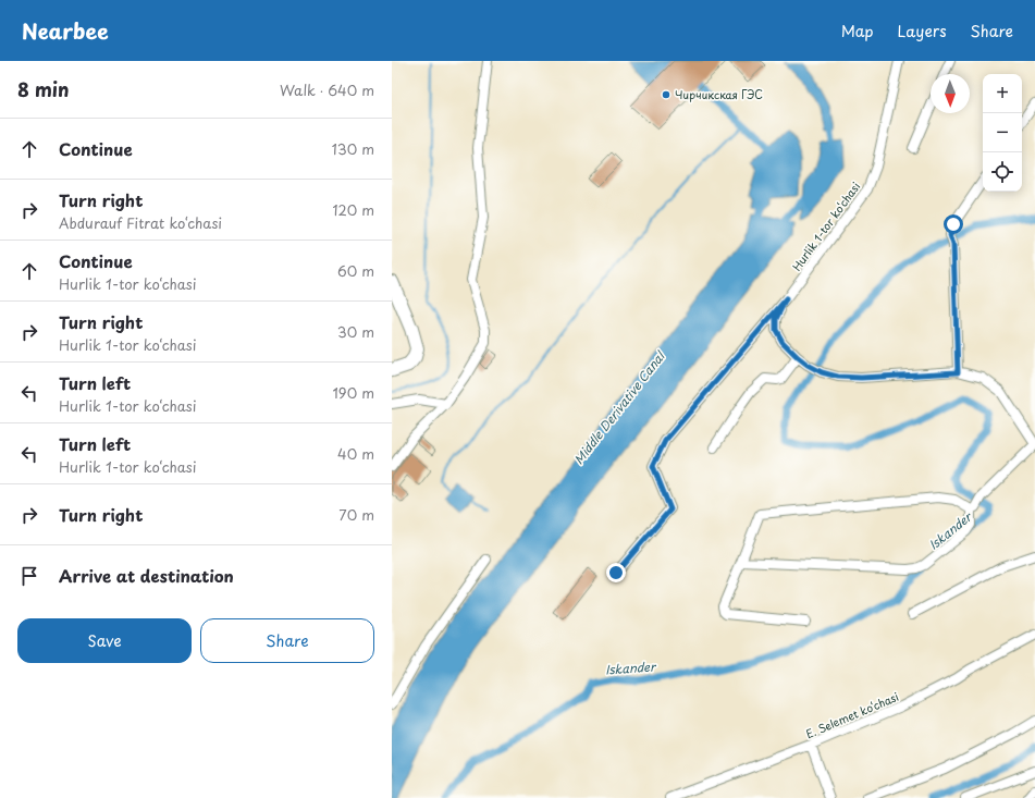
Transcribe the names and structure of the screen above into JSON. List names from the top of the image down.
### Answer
{
  "streets": {
    "street": ["Hurlik 1-tor ko‘chasi", "E. Selemet ko‘chasi"]
  },
  "water": ["Middle Derivative Canal", "Iskander"],
  "places": ["Чирчикская ГЭС"],
  "north": "bottom",
  "page": {
    "header": "Nearbee",
    "nav": ["Map", "Layers", "Share"],
    "heading": ["8 min", "Walk · 640 m"],
    "map_buttons": ["+", "−"],
    "list": [
      ["Continue", "130 m"],
      ["Turn right", "Abdurauf Fitrat ko‘chasi", "120 m"],
      ["Continue", "Hurlik 1-tor ko‘chasi", "60 m"],
      ["Turn right", "Hurlik 1-tor ko‘chasi", "30 m"],
      ["Turn left", "Hurlik 1-tor ko‘chasi", "190 m"],
      ["Turn left", "Hurlik 1-tor ko‘chasi", "40 m"],
      ["Turn right", "70 m"],
      "Arrive at destination"
    ],
    "buttons": ["Save", "Share"]
  }
}
